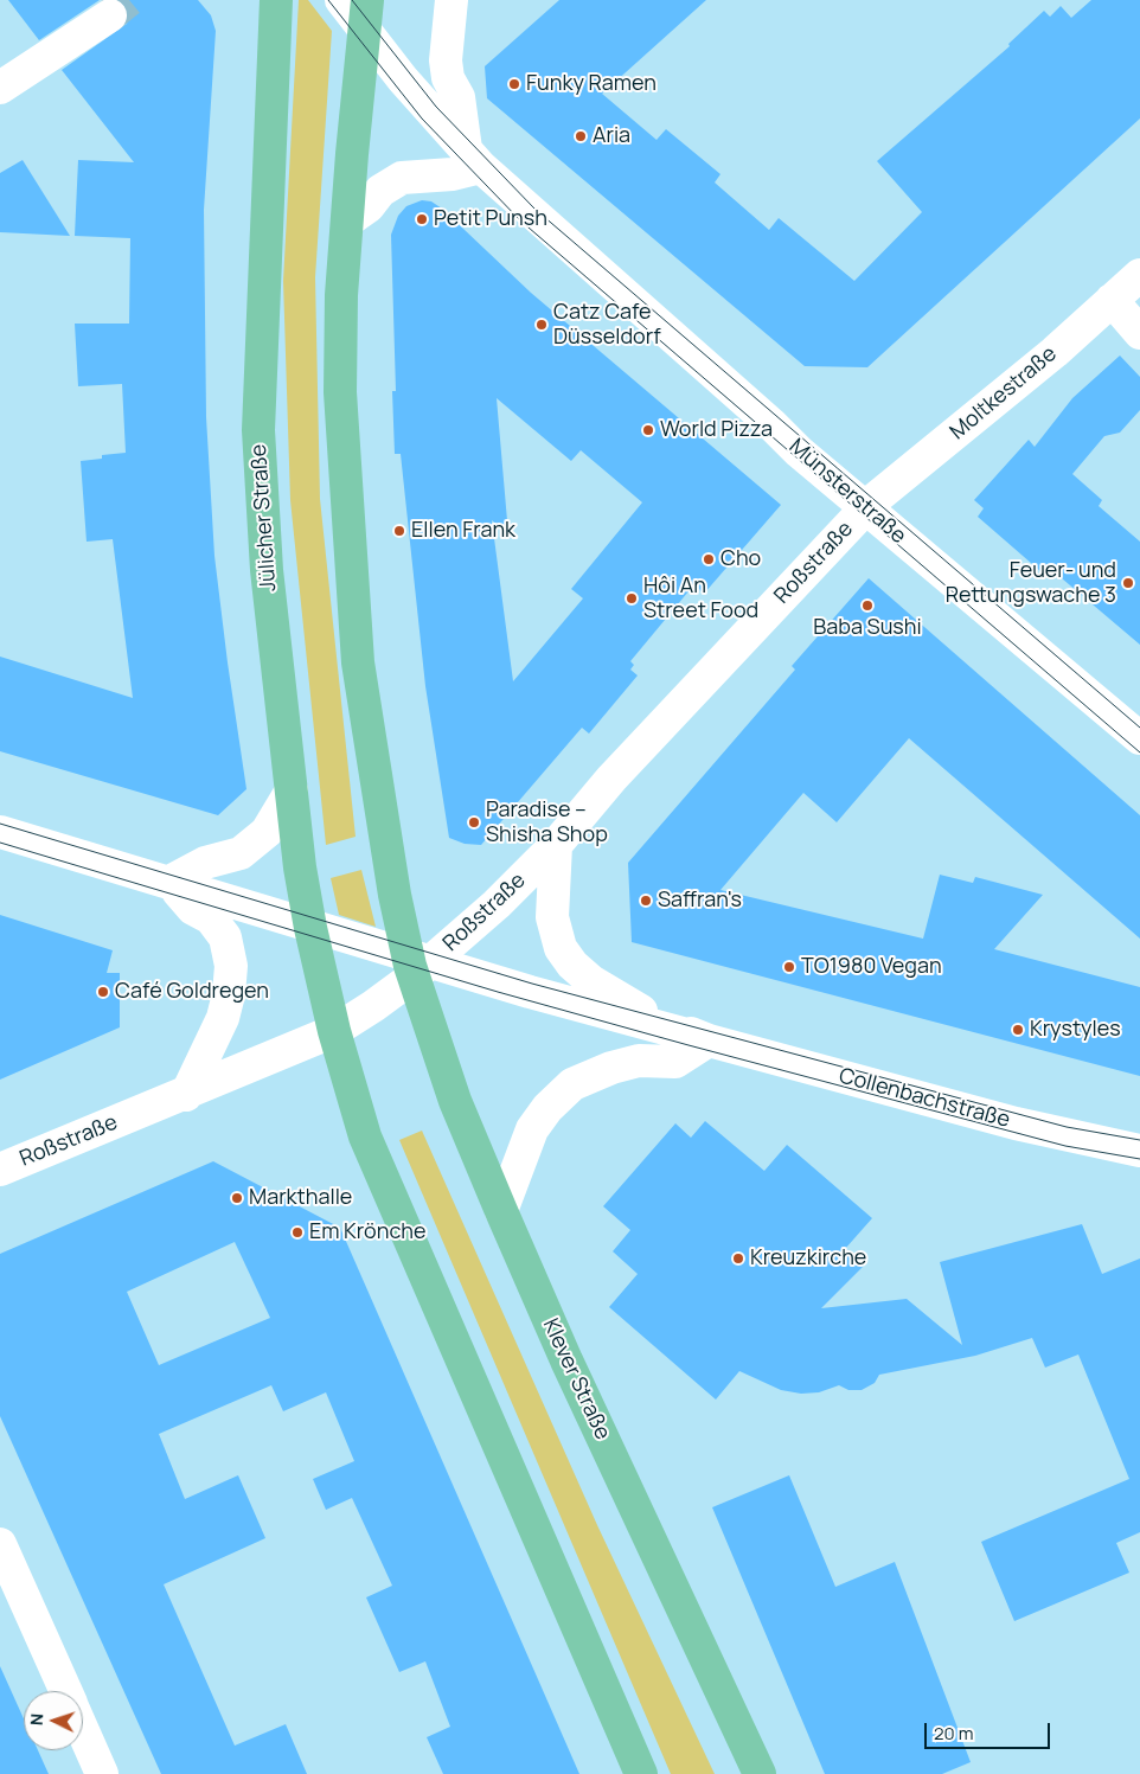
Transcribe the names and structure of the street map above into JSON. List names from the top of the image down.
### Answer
{
  "streets": {
    "main road": ["Münsterstraße", "Jülicher Straße", "Klever Straße"],
    "street": ["Moltkestraße", "Roßstraße", "Collenbachstraße"]
  },
  "crossings": [
    ["Moltkestraße", "Münsterstraße"],
    ["Moltkestraße", "Roßstraße"],
    ["Münsterstraße", "Roßstraße"],
    ["Jülicher Straße", "Roßstraße"],
    ["Roßstraße", "Collenbachstraße"],
    ["Roßstraße", "Klever Straße"]
  ],
  "places": [
    "Funky Ramen",
    "Aria",
    "Petit Punsh",
    "Catz Cafe Düsseldorf",
    "World Pizza",
    "Ellen Frank",
    "Cho",
    "Feuer- und Rettungswache 3",
    "Hôi An Street Food",
    "Baba Sushi",
    "Paradise – Shisha Shop",
    "Saffran's",
    "TO1980 Vegan",
    "Café Goldregen",
    "Krystyles",
    "Markthalle",
    "Em Krönche",
    "Kreuzkirche"
  ],
  "scale_bar": "20 m",
  "north": "left"
}
